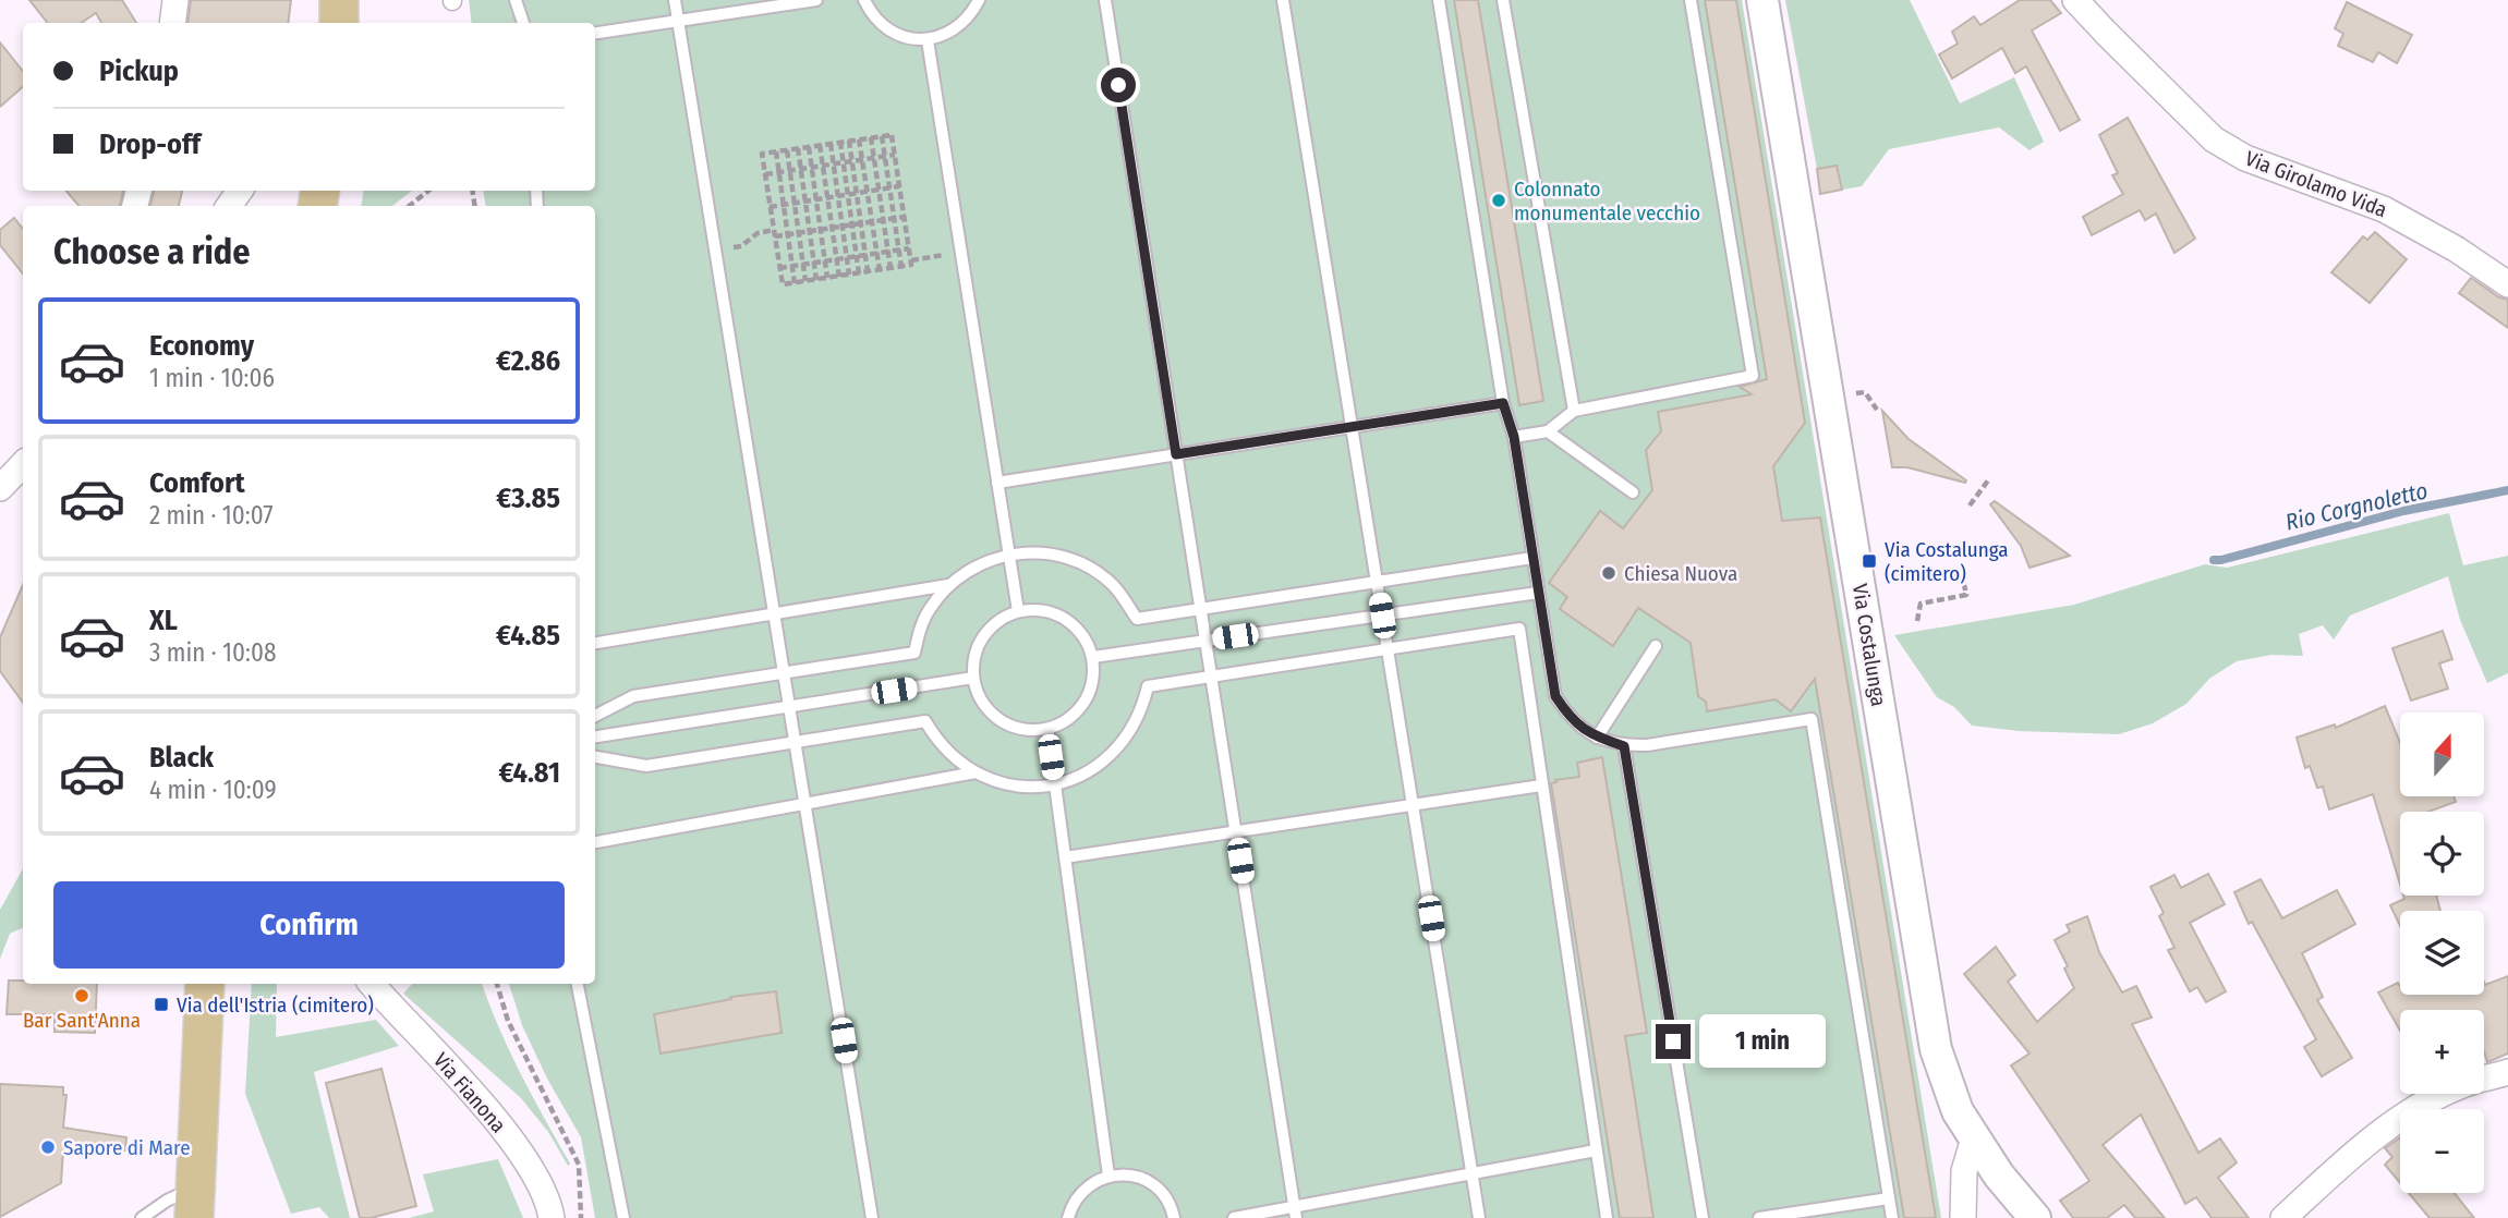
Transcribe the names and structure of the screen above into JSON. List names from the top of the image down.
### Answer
{
  "streets": {
    "street": ["Via Girolamo Vida", "Via Costalunga", "Via Fianona"]
  },
  "water": ["Rio Corgnoletto"],
  "places": {
    "other": [
      "Colonnato monumentale vecchio",
      "Chiesa Nuova",
      "Bar Sant'Anna",
      "Sapore di Mare"
    ],
    "transit": ["Via Costalunga (cimitero)", "Via dell'Istria (cimitero)"]
  },
  "north": "top",
  "page": {
    "banner": ["Pickup", "Drop-off"],
    "heading": "Choose a ride",
    "list": [
      {
        "name": "Economy",
        "note": "1 min · 10:06",
        "value": "€2.86"
      },
      {
        "name": "Comfort",
        "note": "2 min · 10:07",
        "value": "€3.85"
      },
      {
        "name": "XL",
        "note": "3 min · 10:08",
        "value": "€4.85"
      },
      {
        "name": "Black",
        "note": "4 min · 10:09",
        "value": "€4.81"
      }
    ],
    "map_buttons": ["+", "−"],
    "buttons": "Confirm",
    "bubble": "1 min"
  }
}
